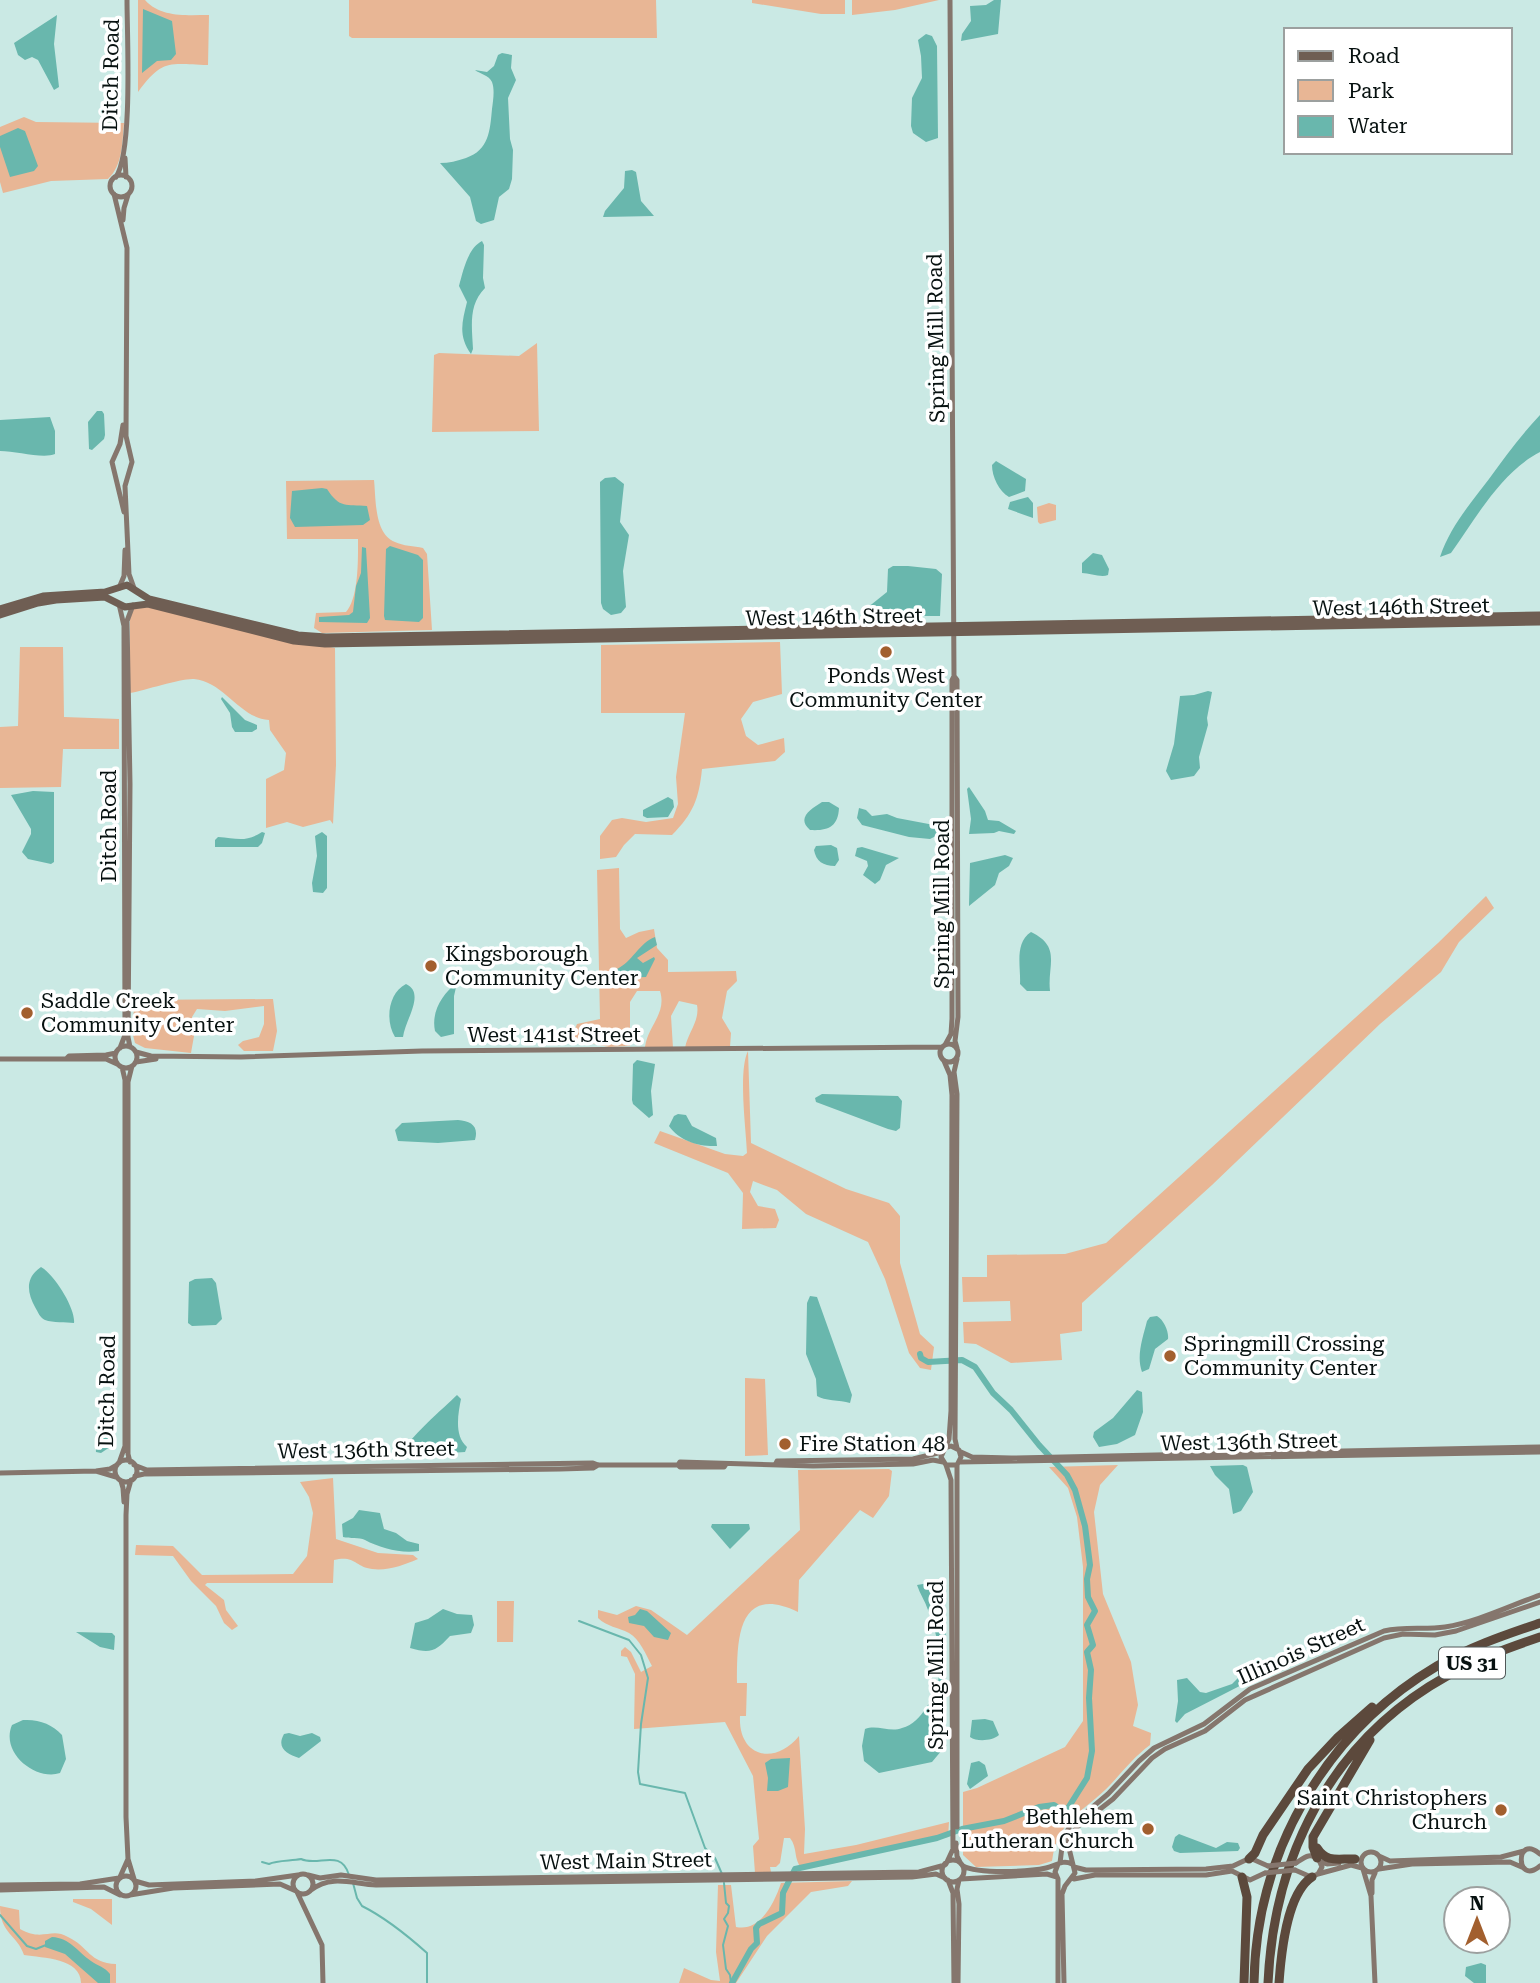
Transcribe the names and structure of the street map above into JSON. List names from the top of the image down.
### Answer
{
  "streets": {
    "highway": ["US 31"],
    "main road": ["West 146th Street"],
    "street": [
      "Ditch Road",
      "Spring Mill Road",
      "West 141st Street",
      "West 136th Street",
      "Illinois Street",
      "West Main Street"
    ]
  },
  "crossings": [
    ["Ditch Road", "West 146th Street"],
    ["Ditch Road", "West 141st Street"],
    ["Ditch Road", "West 136th Street"],
    ["Spring Mill Road", "West 146th Street"],
    ["Spring Mill Road", "West 141st Street"],
    ["Spring Mill Road", "West 136th Street"],
    ["Spring Mill Road", "West Main Street"]
  ],
  "places": [
    "Ponds West Community Center",
    "Kingsborough Community Center",
    "Saddle Creek Community Center",
    "Springmill Crossing Community Center",
    "Fire Station 48",
    "Saint Christophers Church",
    "Bethlehem Lutheran Church"
  ],
  "legend": ["Road", "Park", "Water"],
  "north": "top"
}
